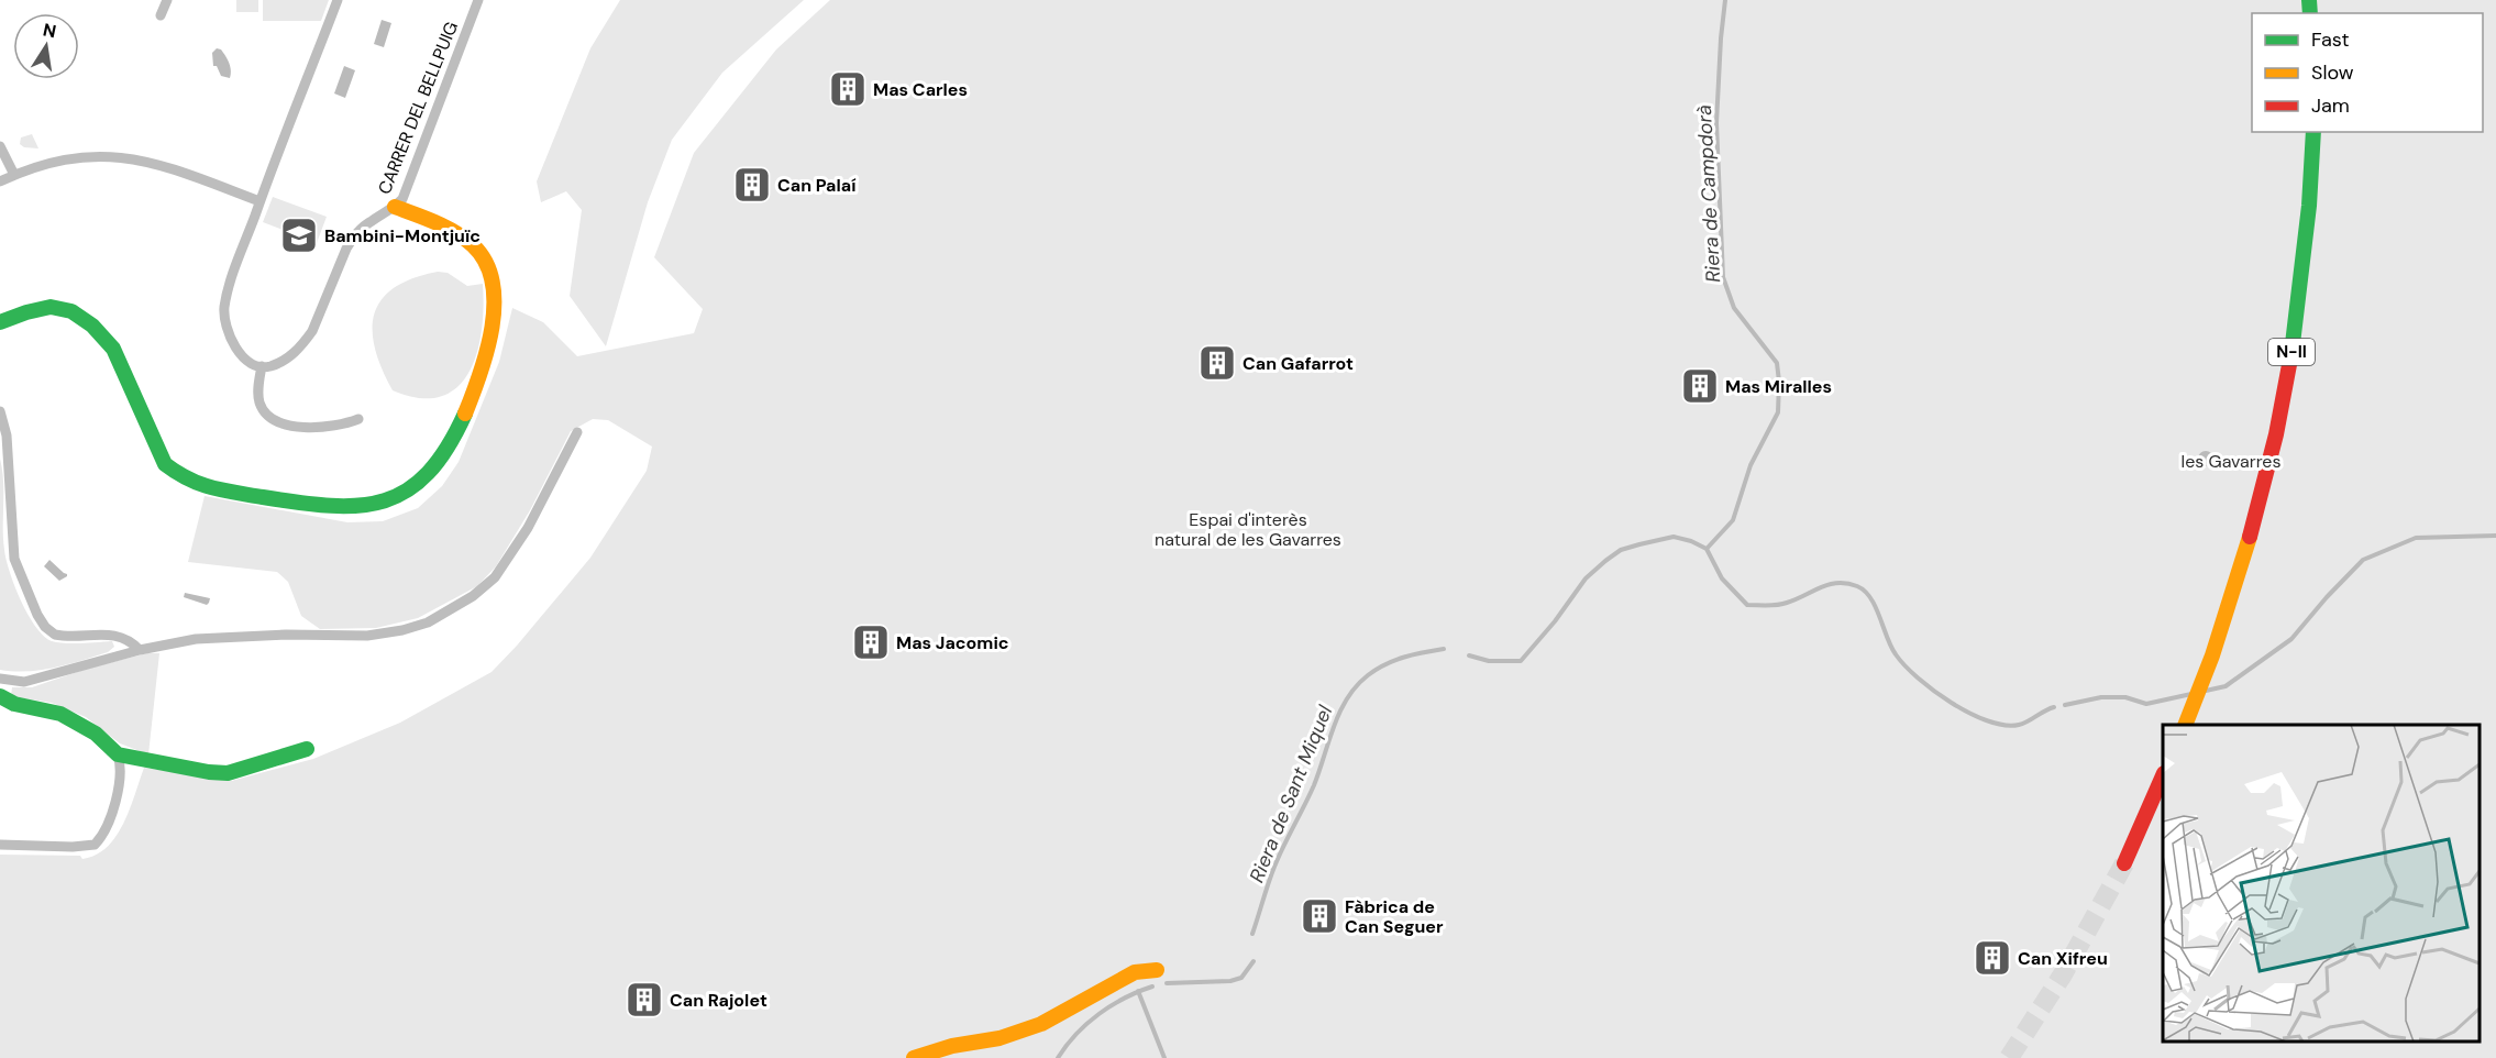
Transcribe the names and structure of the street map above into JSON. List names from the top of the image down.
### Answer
{
  "streets": {
    "main road": ["N-II"],
    "street": ["CARRER DEL BELLPUIG"]
  },
  "water": ["Riera de Campdorà", "Riera de Sant Miquel"],
  "parks": ["les Gavarres", "Espai d'interès natural de les Gavarres"],
  "places": {
    "building": [
      "Mas Carles",
      "Can Palaí",
      "Can Gafarrot",
      "Mas Miralles",
      "Mas Jacomic",
      "Fàbrica de Can Seguer",
      "Can Xifreu",
      "Can Rajolet"
    ],
    "school or university": ["Bambini-Montjuïc"]
  },
  "legend": ["Fast", "Slow", "Jam"],
  "north": "top"
}
